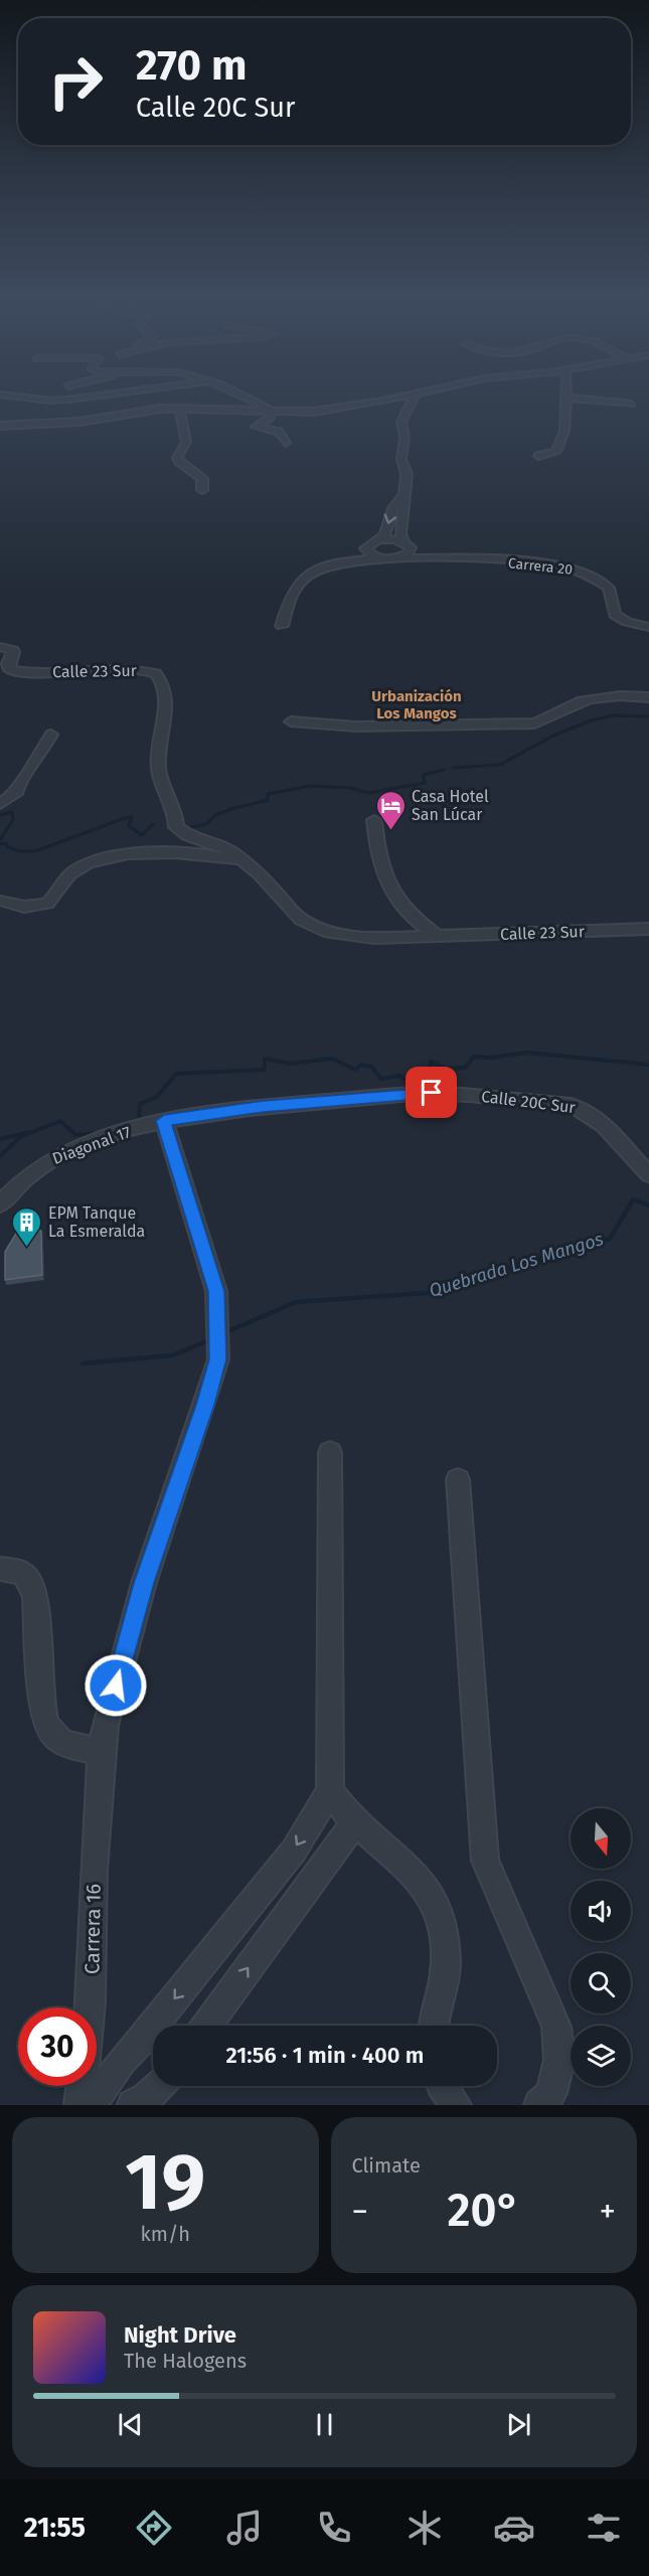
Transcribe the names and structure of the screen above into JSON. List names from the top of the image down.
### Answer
{
  "streets": {
    "street": [
      "Carrera 20",
      "Calle 23 Sur",
      "Calle 20C Sur",
      "Diagonal 17",
      "Carrera 16"
    ]
  },
  "crossings": [
    ["Calle 20C Sur", "Diagonal 17"],
    ["Calle 20C Sur", "Carrera 16"],
    ["Diagonal 17", "Carrera 16"]
  ],
  "districts": ["Urbanización Los Mangos"],
  "water": ["Quebrada Los Mangos"],
  "places": {
    "hotel": ["Casa Hotel San Lúcar"],
    "building": ["EPM Tanque La Esmeralda"]
  },
  "north": "bottom",
  "page": {
    "turn": ["270 m", "Calle 20C Sur"],
    "limit": "30",
    "trip": "21:56 · 1 min · 400 m",
    "tile": [
      ["19", "km/h"],
      "Climate"
    ],
    "heat": ["−", "20°", "+"],
    "song": ["Night Drive", "The Halogens"],
    "tabs": "21:55"
  }
}
